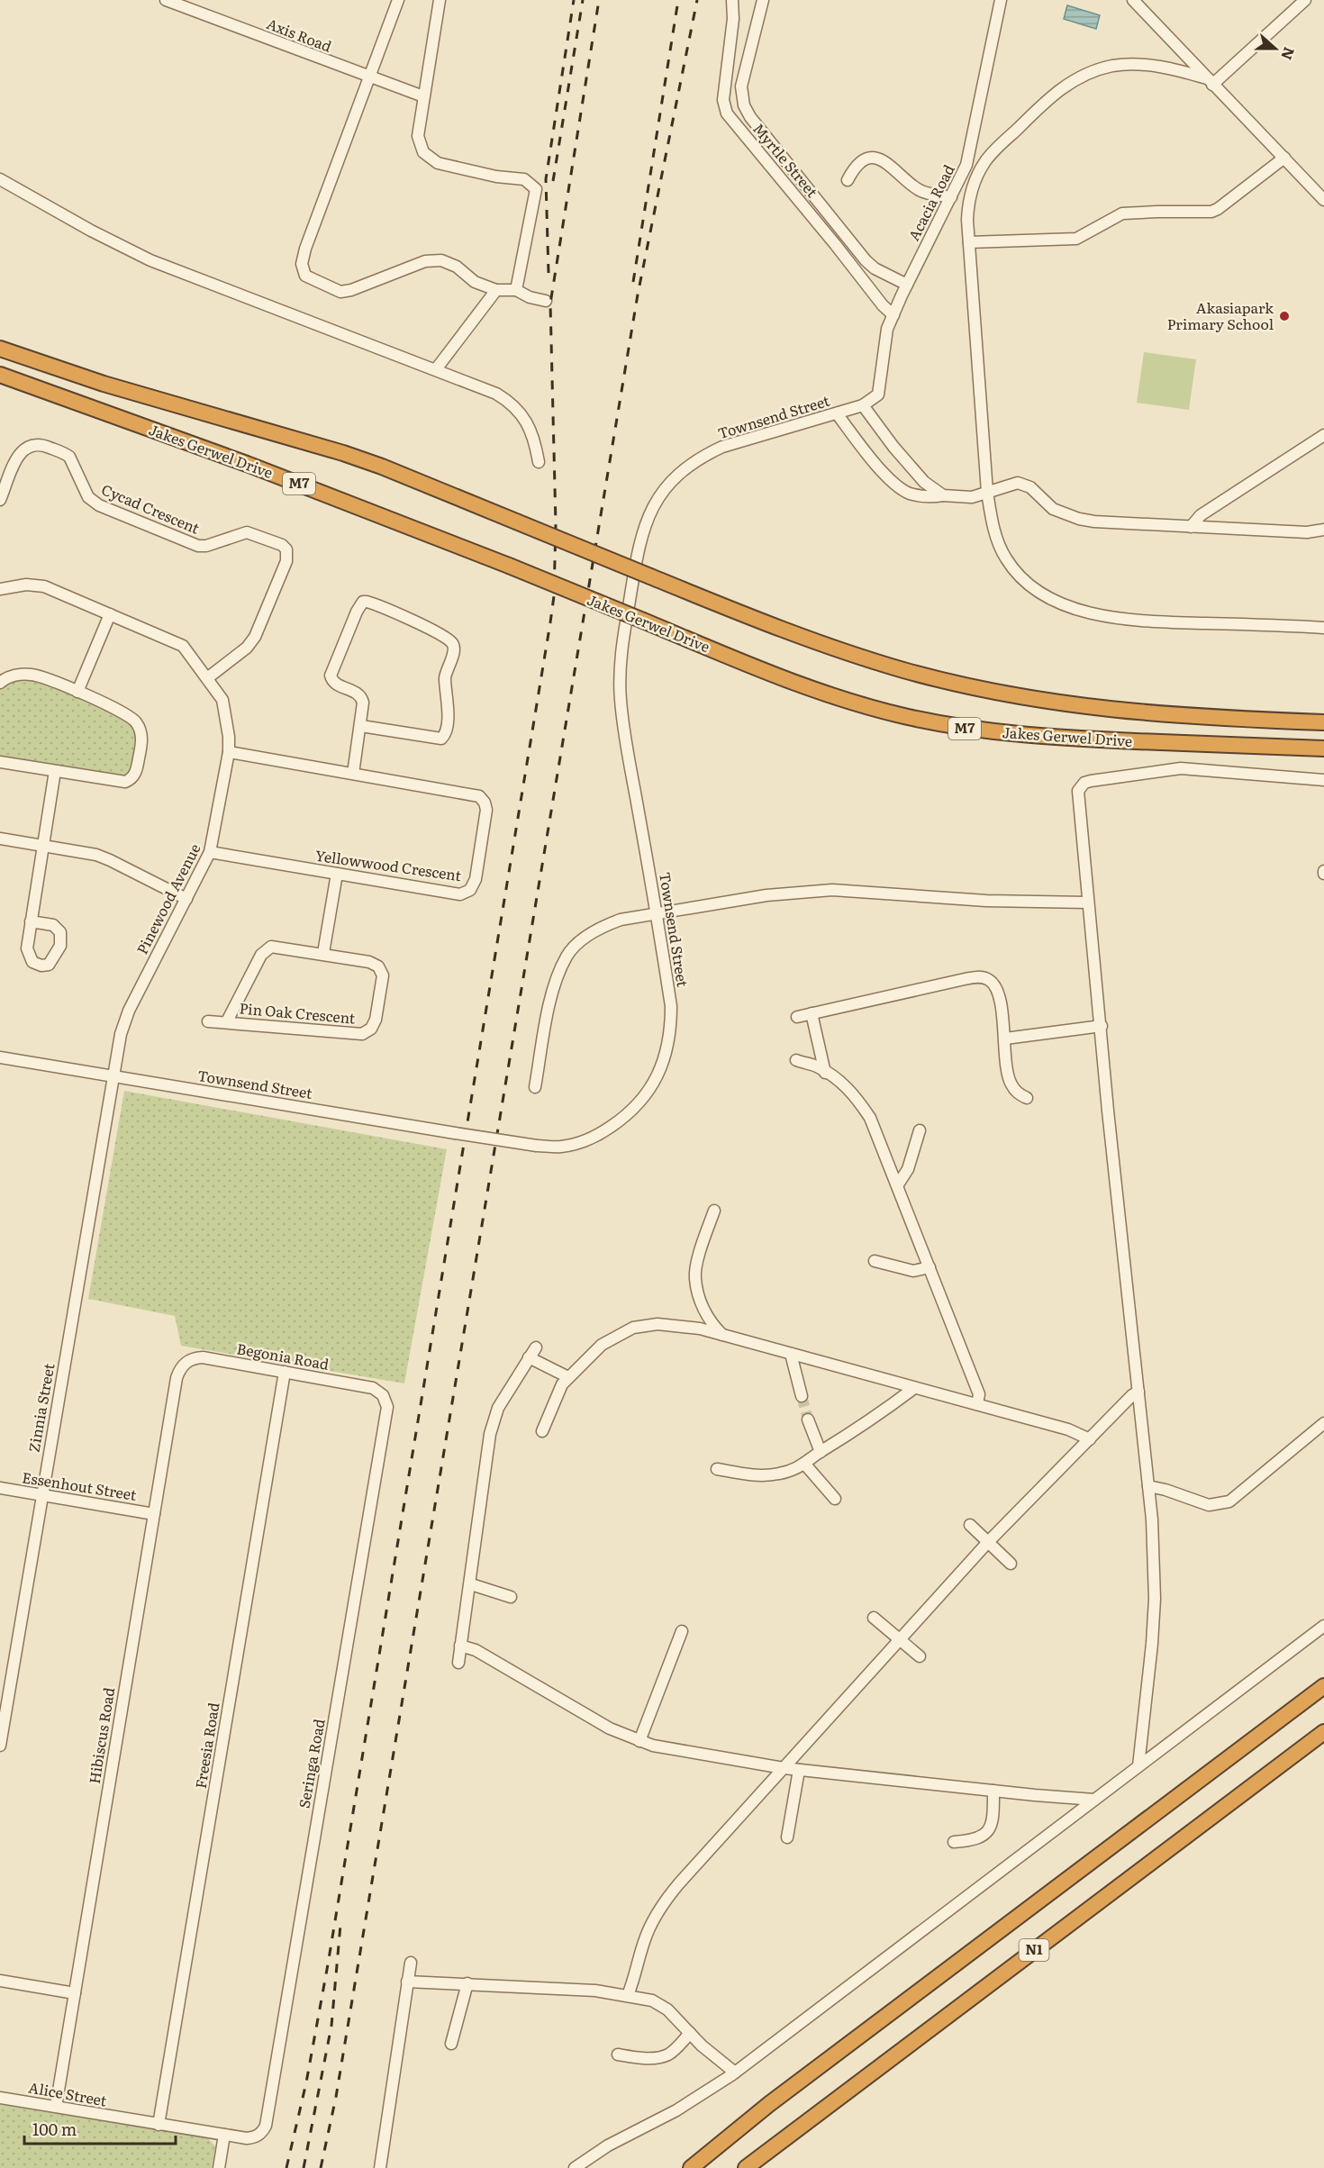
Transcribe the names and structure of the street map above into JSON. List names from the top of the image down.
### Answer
{
  "streets": {
    "highway": ["Jakes Gerwel Drive", "M7", "N1"],
    "street": [
      "Axis Road",
      "Myrtle Street",
      "Acacia Road",
      "Townsend Street",
      "Cycad Crescent",
      "Yellowwood Crescent",
      "Pinewood Avenue",
      "Pin Oak Crescent",
      "Begonia Road",
      "Zinnia Street",
      "Essenhout Street",
      "Hibiscus Road",
      "Freesia Road",
      "Seringa Road",
      "Alice Street"
    ]
  },
  "crossings": [
    ["Myrtle Street", "Acacia Road"],
    ["Acacia Road", "Townsend Street"],
    ["Townsend Street", "Pinewood Avenue"],
    ["Townsend Street", "Zinnia Street"],
    ["Cycad Crescent", "Pinewood Avenue"],
    ["Yellowwood Crescent", "Pinewood Avenue"],
    ["Pinewood Avenue", "Zinnia Street"],
    ["Begonia Road", "Hibiscus Road"],
    ["Begonia Road", "Freesia Road"],
    ["Begonia Road", "Seringa Road"],
    ["Zinnia Street", "Essenhout Street"],
    ["Essenhout Street", "Hibiscus Road"],
    ["Hibiscus Road", "Alice Street"],
    ["Freesia Road", "Alice Street"],
    ["Seringa Road", "Alice Street"]
  ],
  "places": ["Akasiapark Primary School"],
  "scale_bar": "100 m",
  "north": "right"
}
